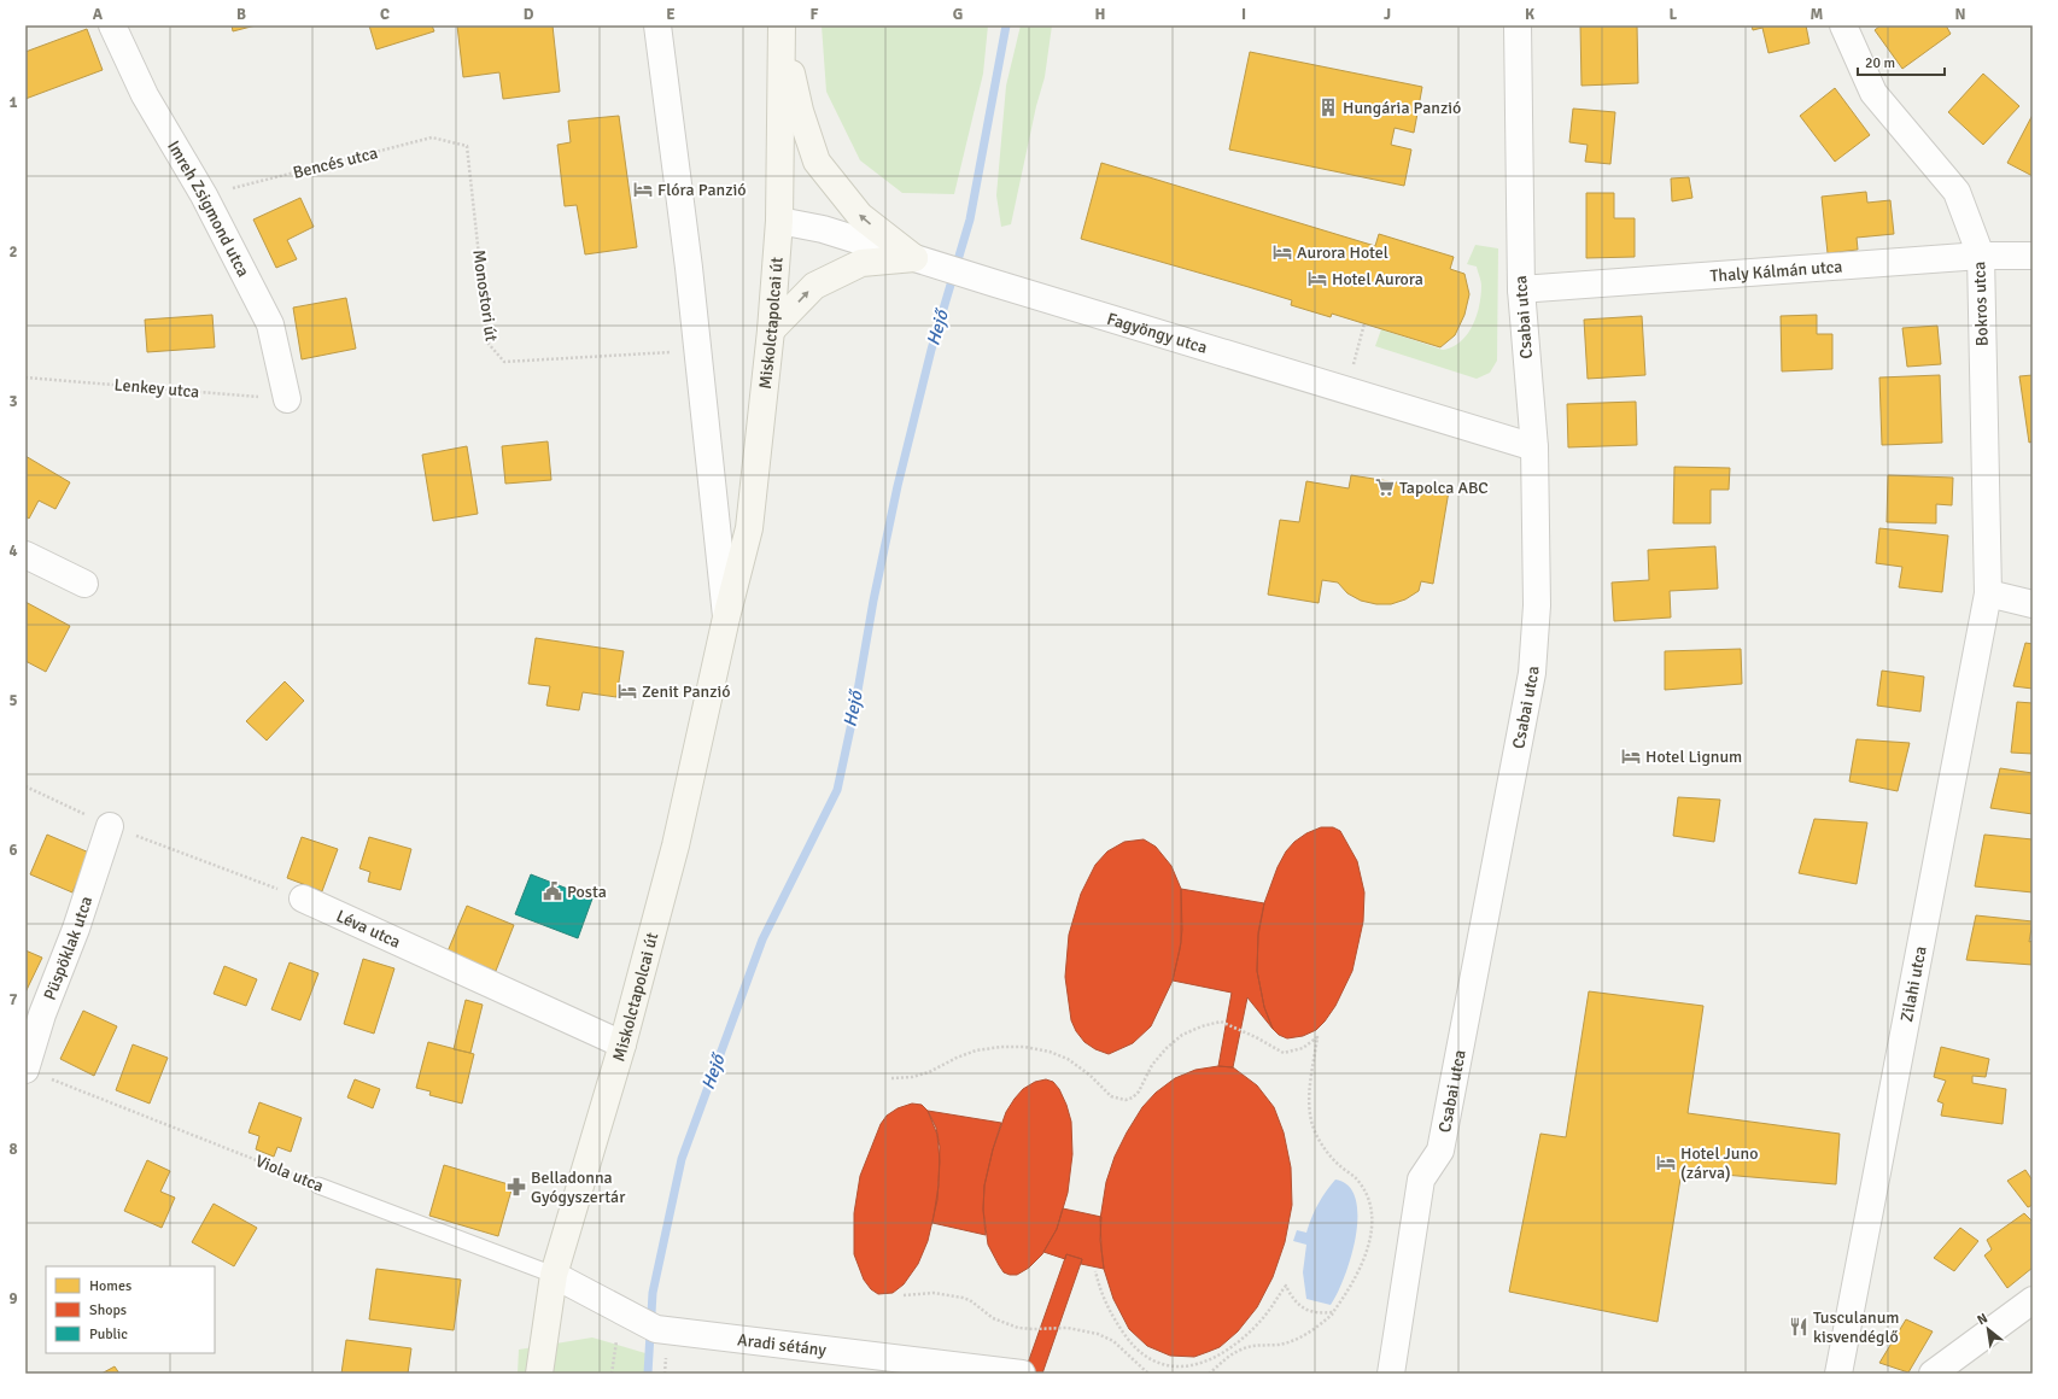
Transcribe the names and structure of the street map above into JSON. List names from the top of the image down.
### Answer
{
  "streets": {
    "street": [
      "Imreh Zsigmond utca",
      "Thaly Kálmán utca",
      "Bokros utca",
      "Csabai utca",
      "Miskolctapolcai út",
      "Fagyöngy utca",
      "Léva utca",
      "Püspöklak utca",
      "Zilahi utca",
      "Aradi sétány"
    ],
    "lane": ["Viola utca"],
    "path": ["Bencés utca", "Monostori út", "Lenkey utca"]
  },
  "crossings": [
    ["Bencés utca", "Imreh Zsigmond utca"],
    ["Bencés utca", "Monostori út"],
    ["Imreh Zsigmond utca", "Lenkey utca"],
    ["Thaly Kálmán utca", "Bokros utca"],
    ["Thaly Kálmán utca", "Csabai utca"],
    ["Monostori út", "Miskolctapolcai út"],
    ["Bokros utca", "Zilahi utca"],
    ["Csabai utca", "Fagyöngy utca"],
    ["Miskolctapolcai út", "Fagyöngy utca"],
    ["Miskolctapolcai út", "Léva utca"],
    ["Miskolctapolcai út", "Viola utca"],
    ["Miskolctapolcai út", "Aradi sétány"],
    ["Püspöklak utca", "Viola utca"],
    ["Viola utca", "Aradi sétány"]
  ],
  "water": ["Hejő"],
  "places": {
    "building": ["Hungária Panzió"],
    "hotel": [
      "Flóra Panzió",
      "Aurora Hotel",
      "Hotel Aurora",
      "Zenit Panzió",
      "Hotel Lignum",
      "Hotel Juno (zárva)"
    ],
    "supermarket": ["Tapolca ABC"],
    "public building": ["Posta"],
    "pharmacy": ["Belladonna Gyógyszertár"],
    "restaurant": ["Tusculanum kisvendéglő"]
  },
  "legend": ["Homes", "Shops", "Public"],
  "scale_bar": "20 m",
  "north": "top left",
  "grid": {
    "columns": [
      "A",
      "B",
      "C",
      "D",
      "E",
      "F",
      "G",
      "H",
      "I",
      "J",
      "K",
      "L",
      "M",
      "N"
    ],
    "rows": [
      "1",
      "2",
      "3",
      "4",
      "5",
      "6",
      "7",
      "8",
      "9"
    ]
  }
}
